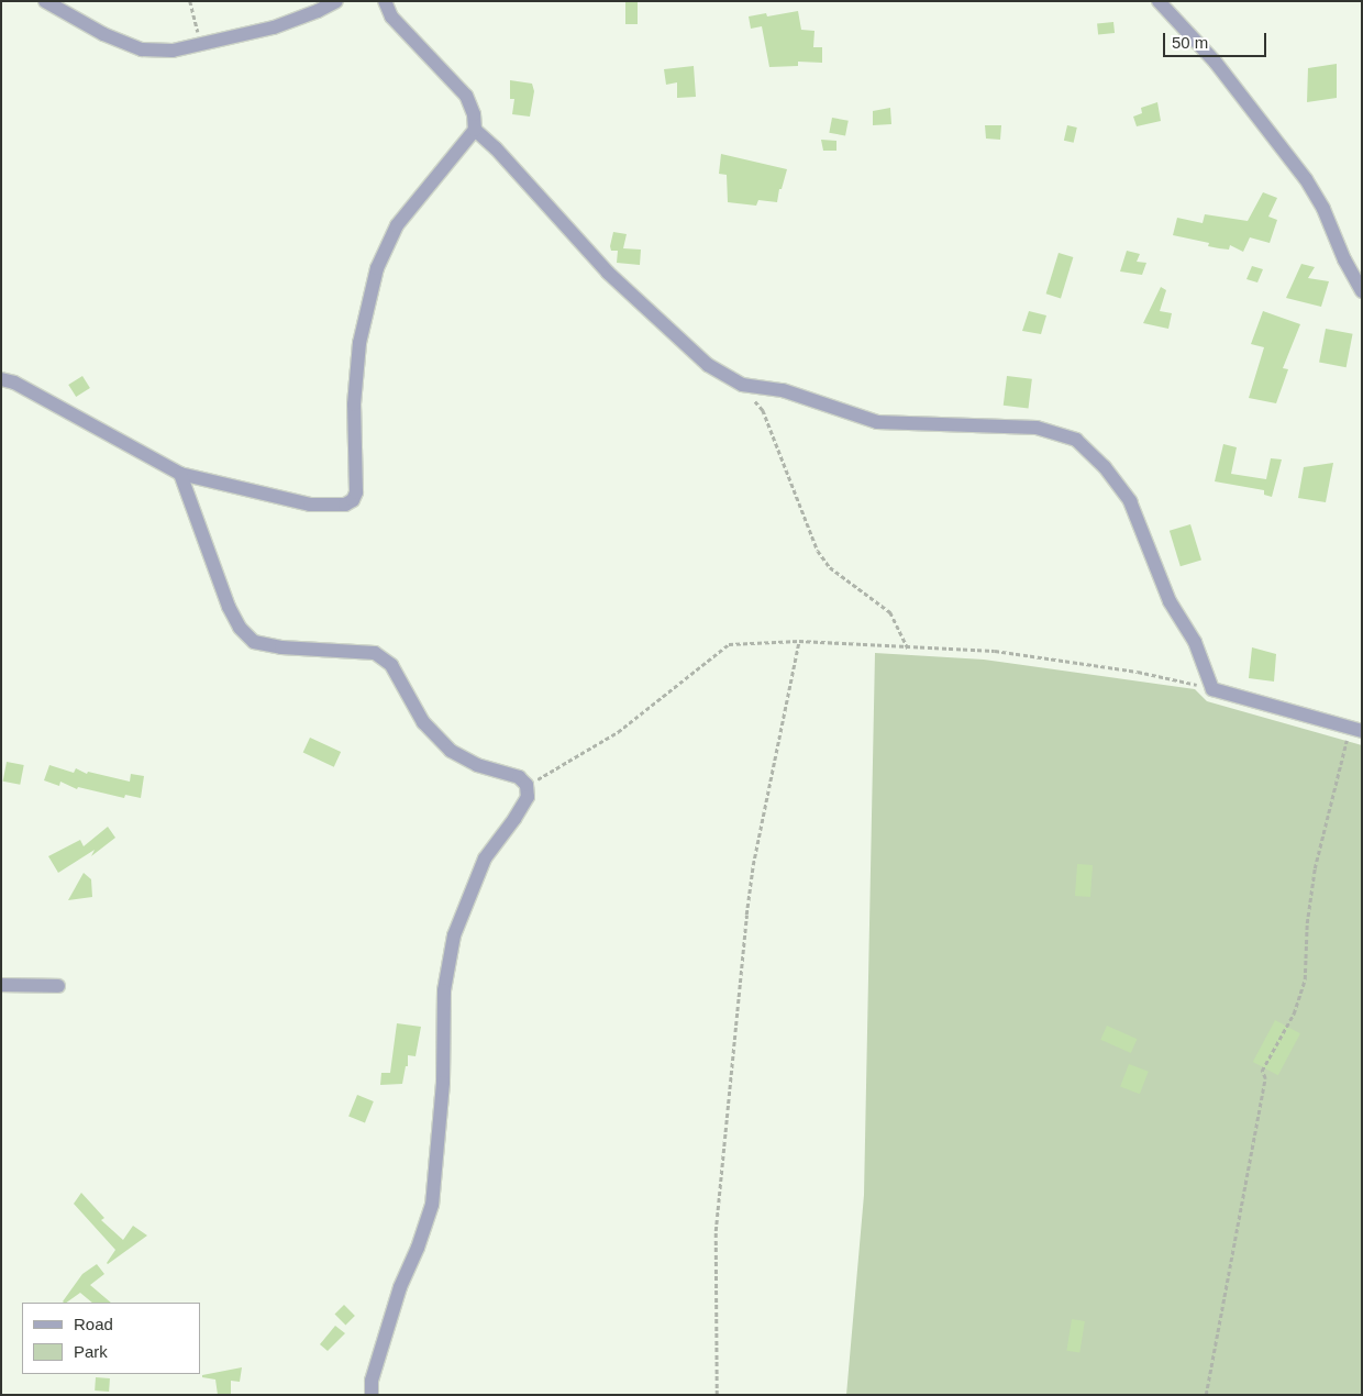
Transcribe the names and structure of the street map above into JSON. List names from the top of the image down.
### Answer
{
  "legend": ["Road", "Park"],
  "scale_bar": "50 m"
}
